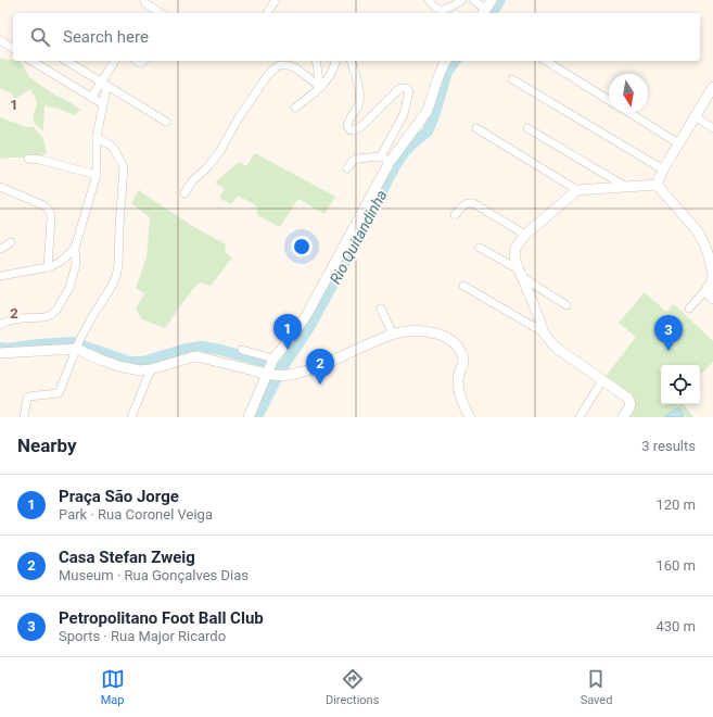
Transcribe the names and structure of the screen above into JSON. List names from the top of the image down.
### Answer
{
  "water": ["Rio Quitandinha"],
  "north": "bottom",
  "page": {
    "search": "Search here",
    "pins": ["1", "3", "2"],
    "heading": ["Nearby", "3 results"],
    "list": [
      {
        "mark": "1",
        "name": "Praça São Jorge",
        "note": "Park · Rua Coronel Veiga",
        "value": "120 m"
      },
      {
        "mark": "2",
        "name": "Casa Stefan Zweig",
        "note": "Museum · Rua Gonçalves Dias",
        "value": "160 m"
      },
      {
        "mark": "3",
        "name": "Petropolitano Foot Ball Club",
        "note": "Sports · Rua Major Ricardo",
        "value": "430 m"
      }
    ],
    "nav": ["Map", "Directions", "Saved"]
  },
  "grid": {
    "rows": ["1", "2"]
  }
}
